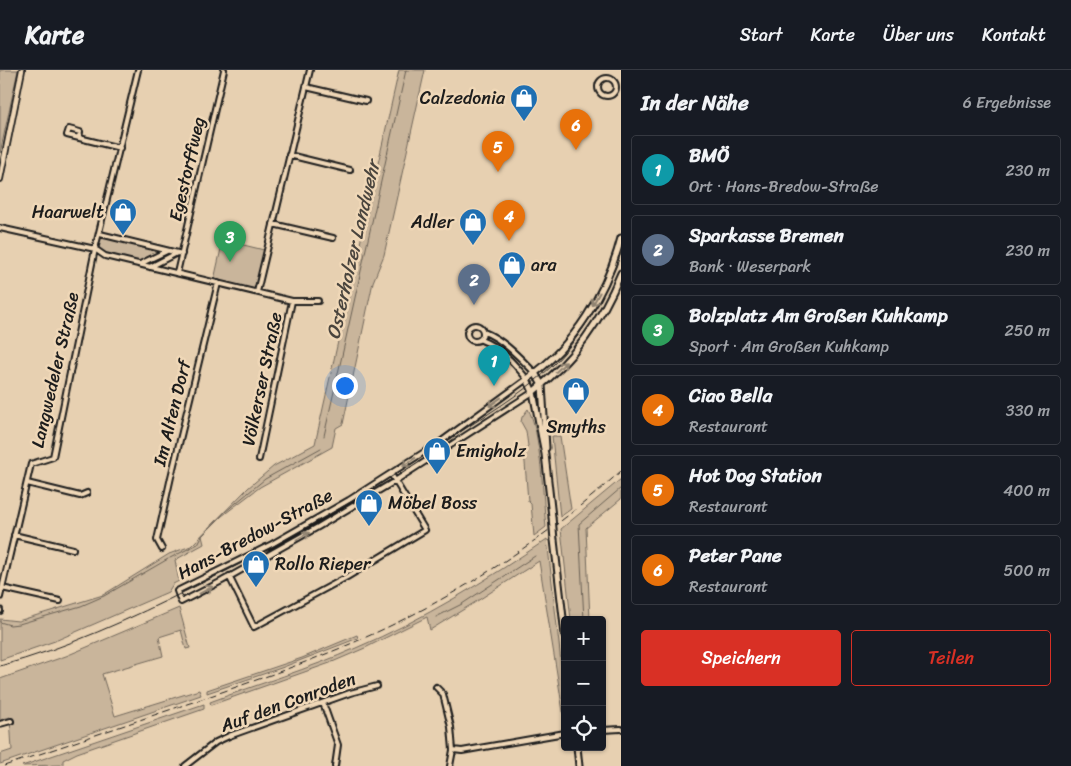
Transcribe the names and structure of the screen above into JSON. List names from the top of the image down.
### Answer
{
  "streets": {
    "main road": ["Hans-Bredow-Straße"],
    "street": [
      "Egestorffweg",
      "Langwedeler Straße",
      "Völkerser Straße",
      "Im Alten Dorf",
      "Auf den Conroden"
    ]
  },
  "water": ["Osterholzer Landwehr"],
  "places": {
    "shop": [
      "Calzedonia",
      "Haarwelt",
      "Adler",
      "ara",
      "Smyths",
      "Emigholz",
      "Möbel Boss",
      "Rollo Rieper"
    ]
  },
  "page": {
    "header": "Karte",
    "nav": [
      "Start",
      "Karte",
      "Über uns",
      "Kontakt"
    ],
    "heading": ["In der Nähe", "6 Ergebnisse"],
    "pins": [
      "6",
      "5",
      "4",
      "3",
      "2",
      "1"
    ],
    "list": [
      {
        "mark": "1",
        "name": "BMÖ",
        "note": "Ort · Hans-Bredow-Straße",
        "value": "230 m"
      },
      {
        "mark": "2",
        "name": "Sparkasse Bremen",
        "note": "Bank · Weserpark",
        "value": "230 m"
      },
      {
        "mark": "3",
        "name": "Bolzplatz Am Großen Kuhkamp",
        "note": "Sport · Am Großen Kuhkamp",
        "value": "250 m"
      },
      {
        "mark": "4",
        "name": "Ciao Bella",
        "note": "Restaurant",
        "value": "330 m"
      },
      {
        "mark": "5",
        "name": "Hot Dog Station",
        "note": "Restaurant",
        "value": "400 m"
      },
      {
        "mark": "6",
        "name": "Peter Pane",
        "note": "Restaurant",
        "value": "500 m"
      }
    ],
    "buttons": ["Speichern", "Teilen"],
    "map_buttons": ["+", "−"]
  }
}
